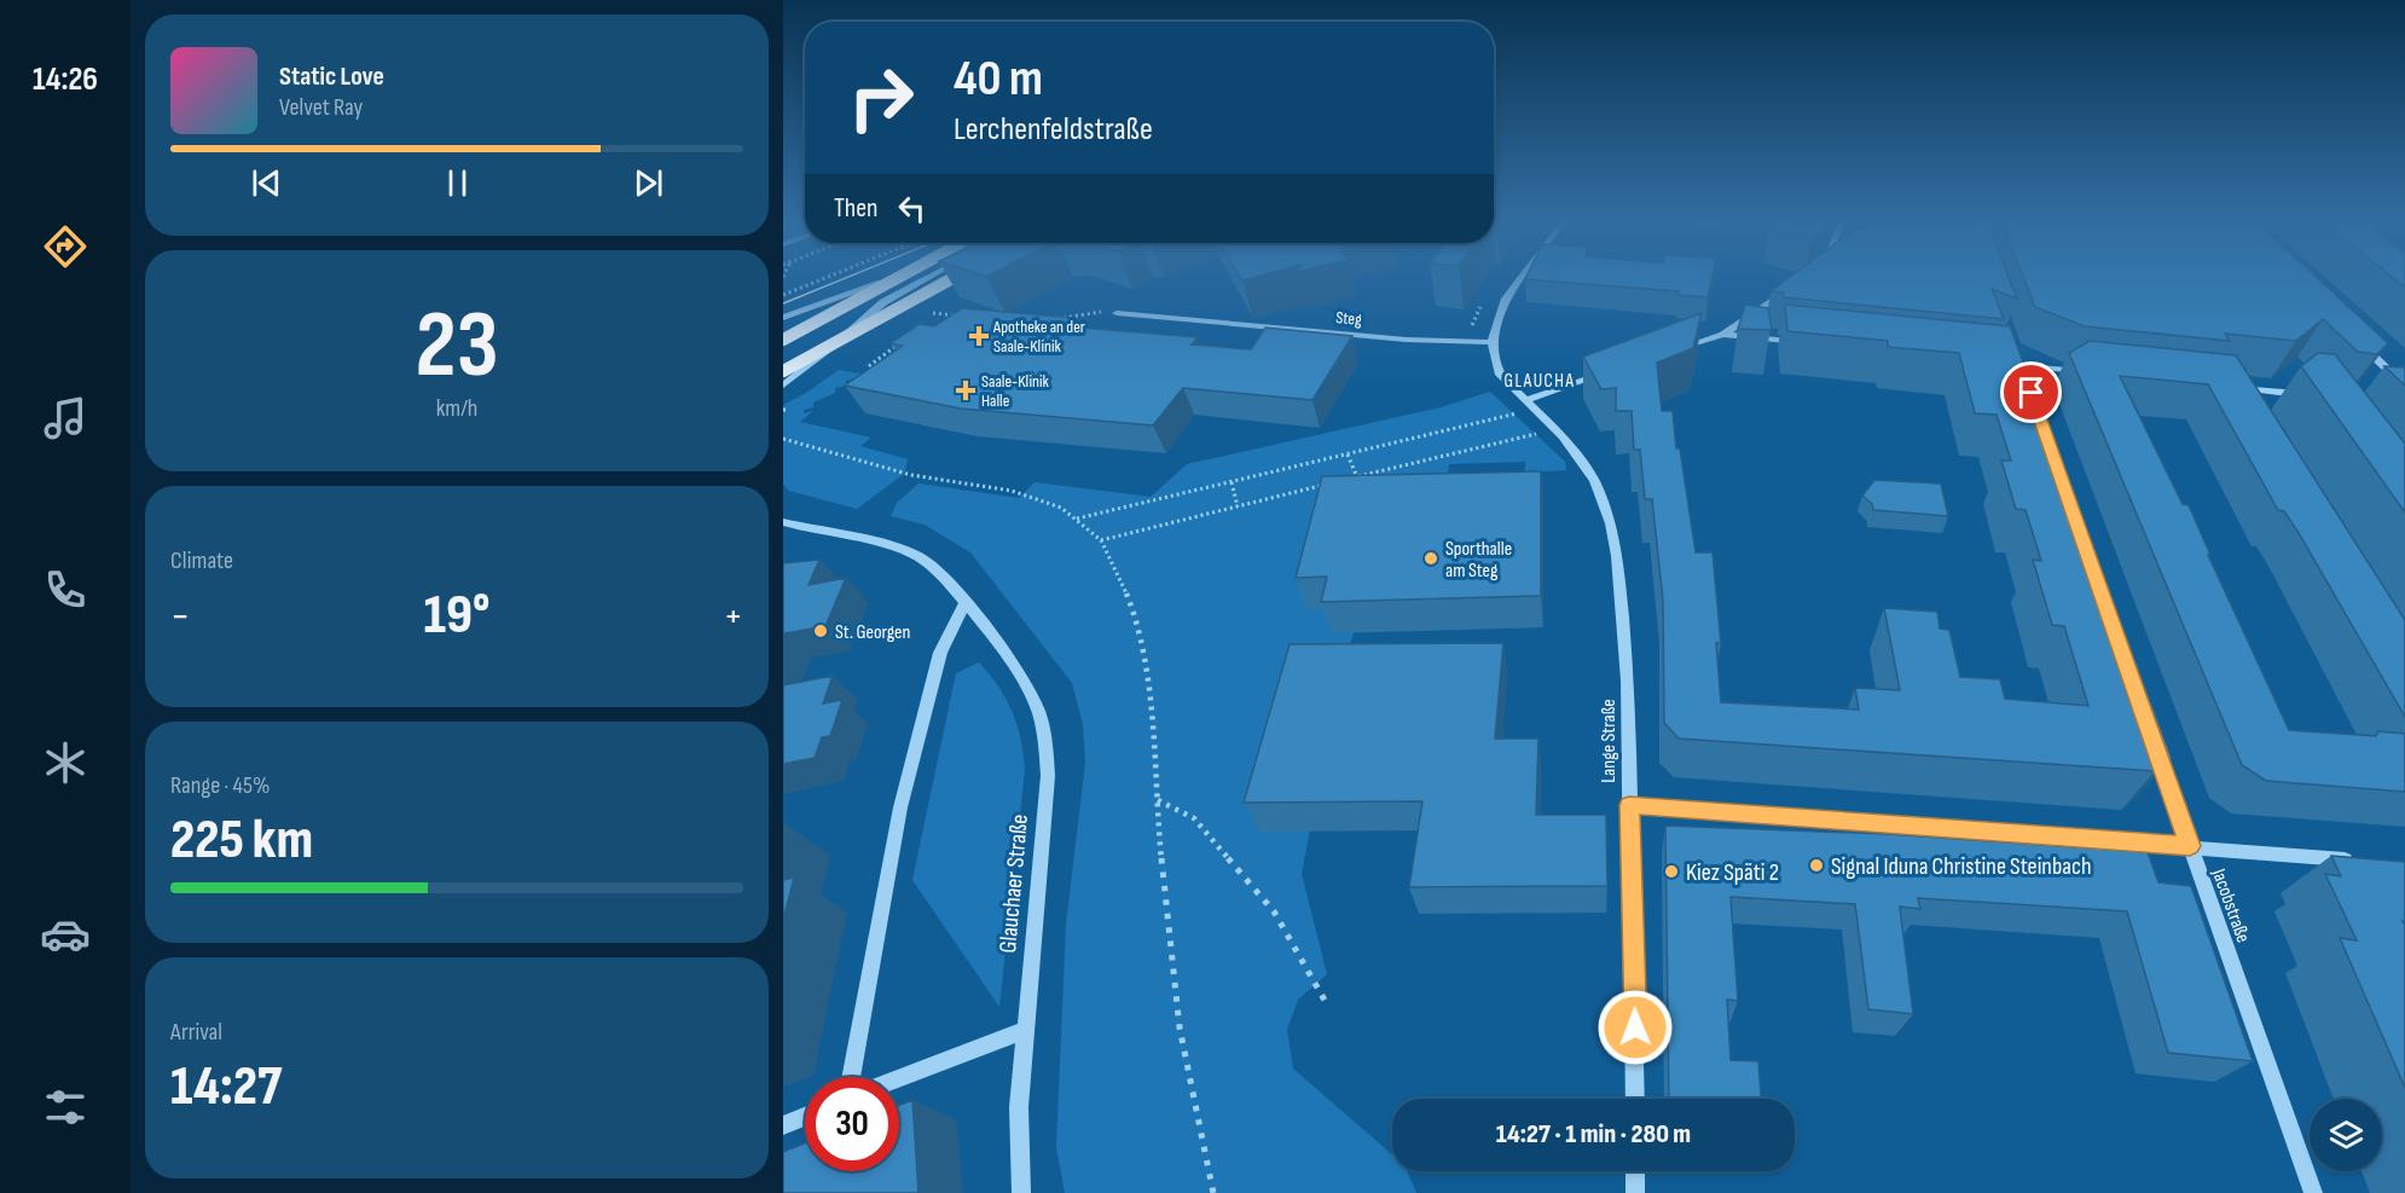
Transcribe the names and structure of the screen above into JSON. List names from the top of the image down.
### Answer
{
  "streets": {
    "street": [
      "Steg",
      "Lange Straße",
      "Glauchaer Straße",
      "Jacobstraße"
    ]
  },
  "crossings": [
    ["Steg", "Lange Straße"]
  ],
  "districts": ["GLAUCHA"],
  "places": {
    "health": ["Apotheke an der Saale-Klinik", "Saale-Klinik Halle"],
    "other": [
      "Sporthalle am Steg",
      "St. Georgen",
      "Signal Iduna Christine Steinbach",
      "Kiez Späti 2"
    ]
  },
  "page": {
    "tabs": "14:26",
    "turn": ["40 m", "Lerchenfeldstraße"],
    "song": ["Static Love", "Velvet Ray"],
    "then": "Then",
    "tile": [
      ["23", "km/h"],
      "Climate",
      ["Range · 45%", "225 km"],
      ["Arrival", "14:27"]
    ],
    "heat": ["−", "19°", "+"],
    "limit": "30",
    "trip": "14:27 · 1 min · 280 m"
  }
}
